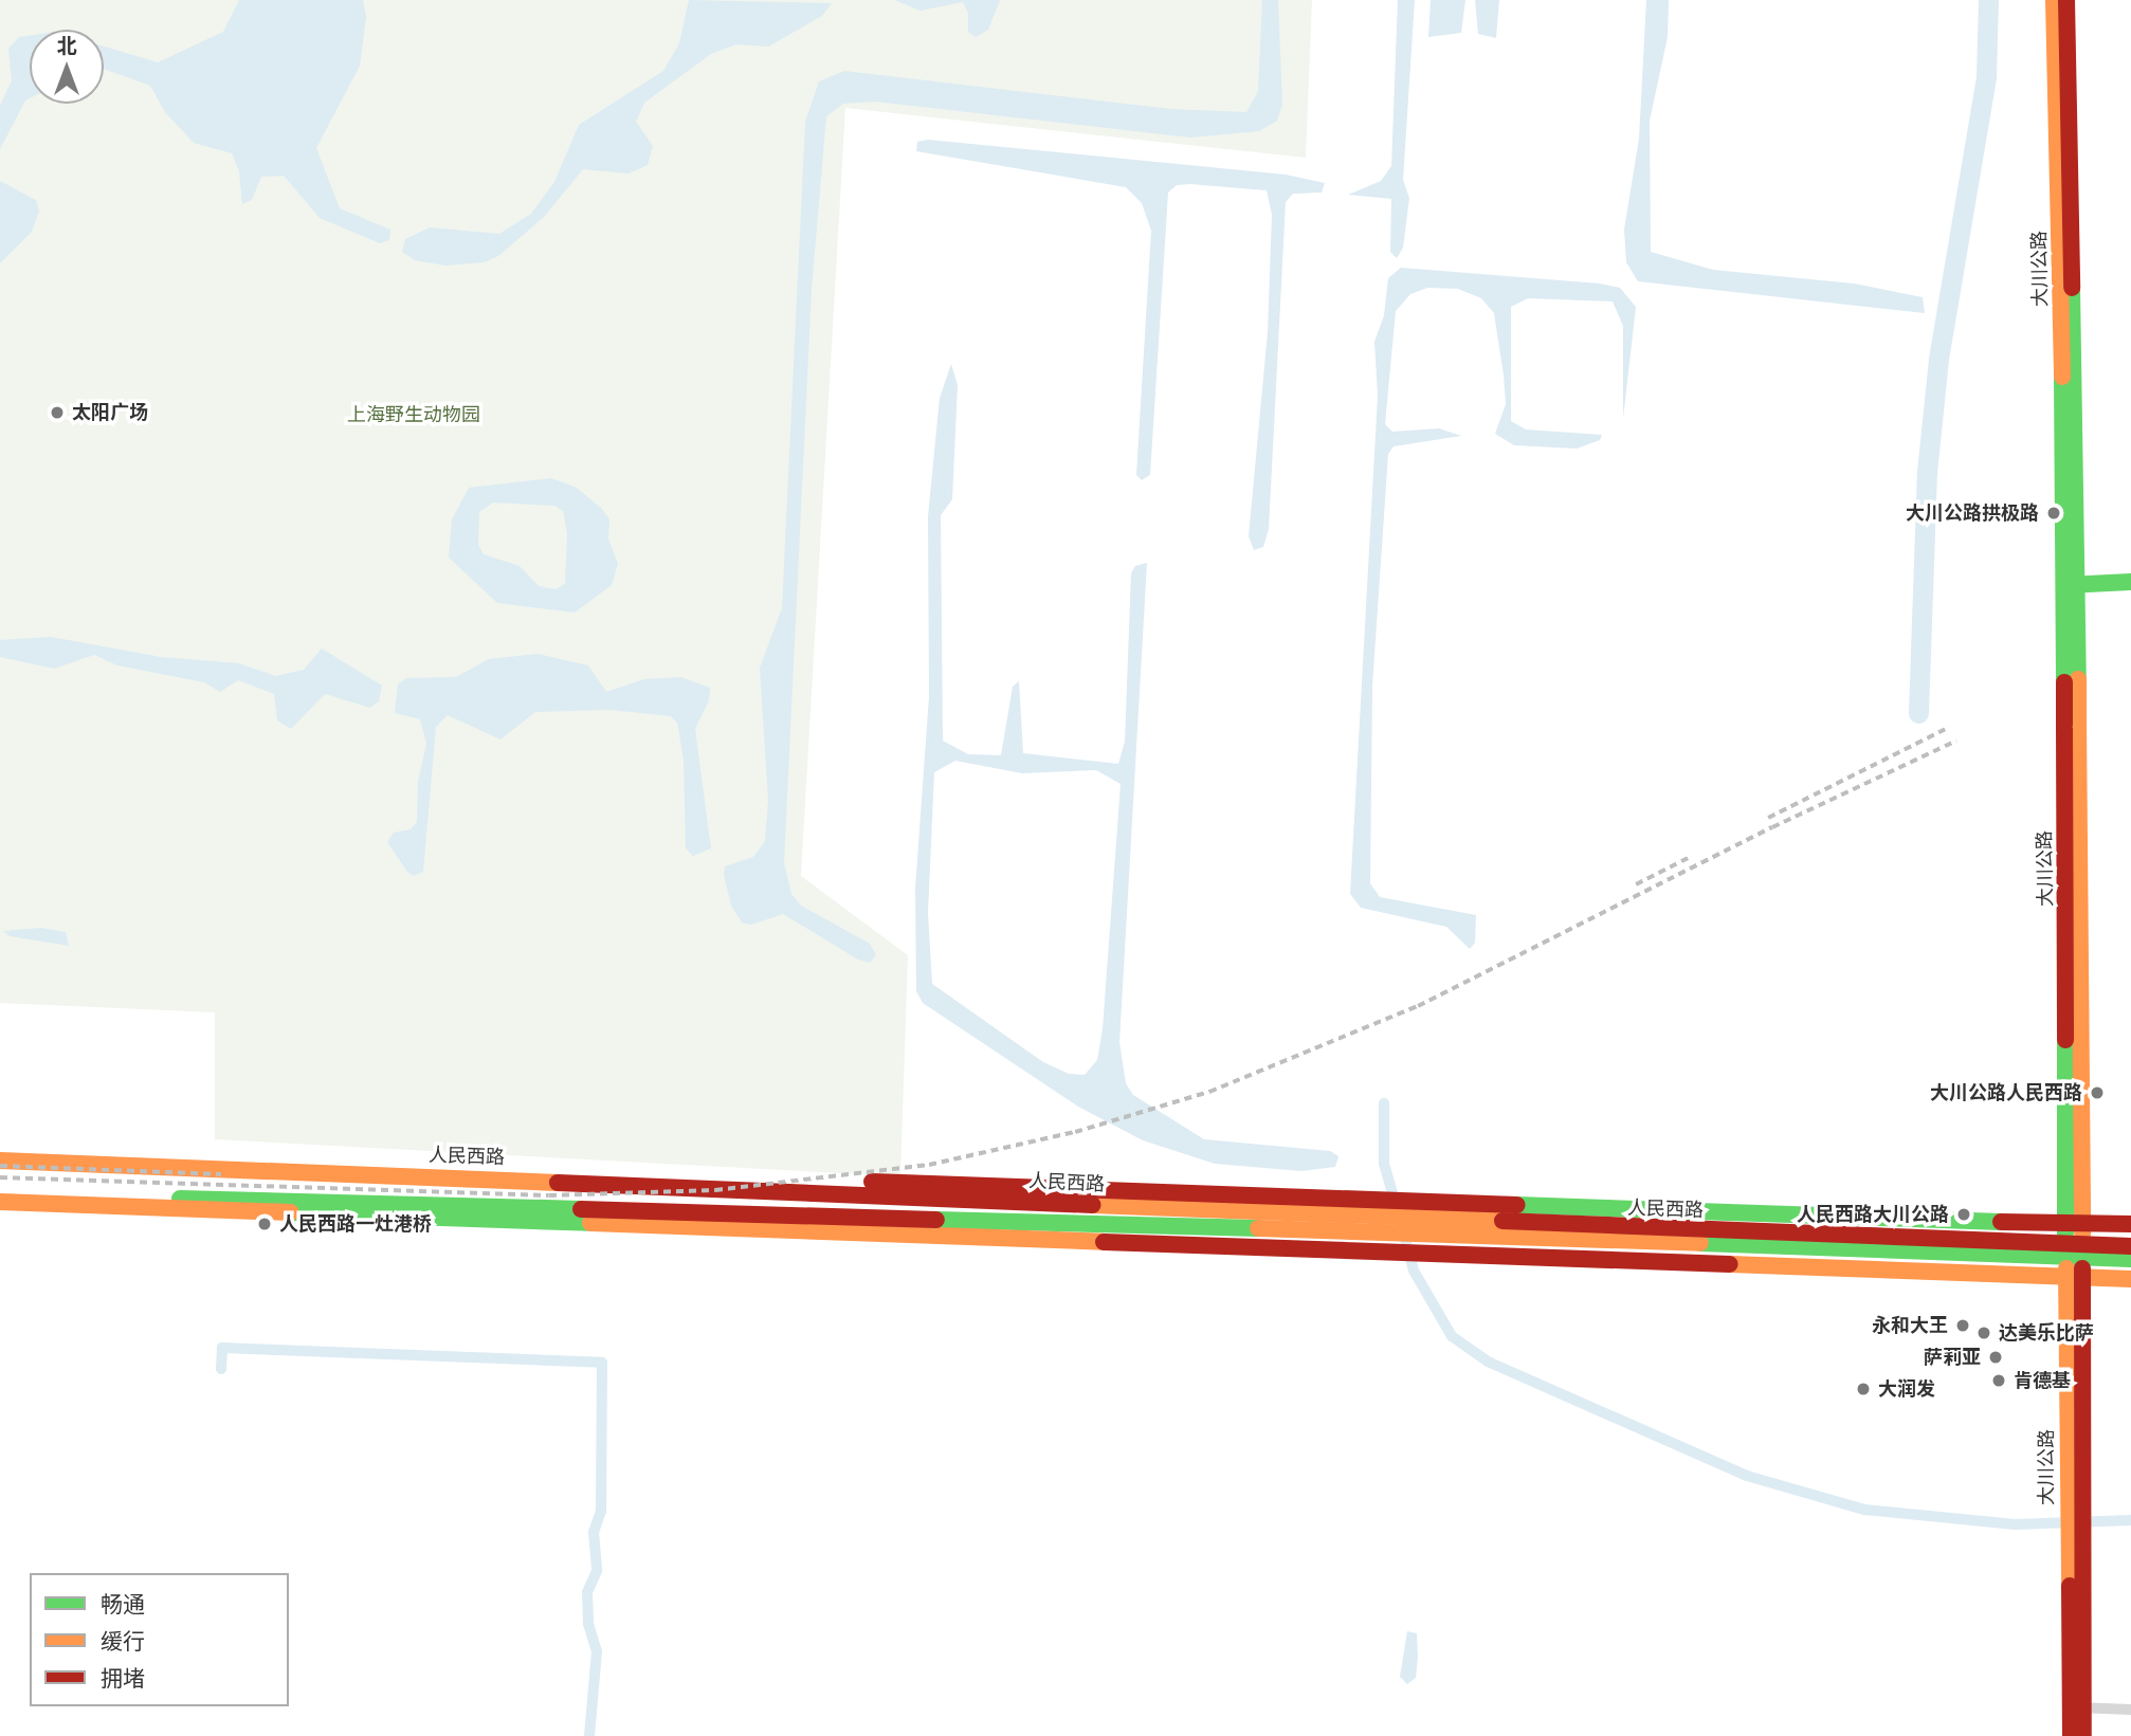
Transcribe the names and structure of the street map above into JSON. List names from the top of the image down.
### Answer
{
  "streets": {
    "main road": ["大川公路", "人民西路"]
  },
  "crossings": [
    ["大川公路", "人民西路"]
  ],
  "parks": ["上海野生动物园"],
  "places": [
    "太阳广场",
    "大川公路拱极路",
    "大川公路人民西路",
    "人民西路大川公路",
    "人民西路一灶港桥",
    "永和大王",
    "达美乐比萨",
    "萨莉亚",
    "肯德基",
    "大润发"
  ],
  "legend": ["畅通", "缓行", "拥堵"],
  "north": "top"
}
